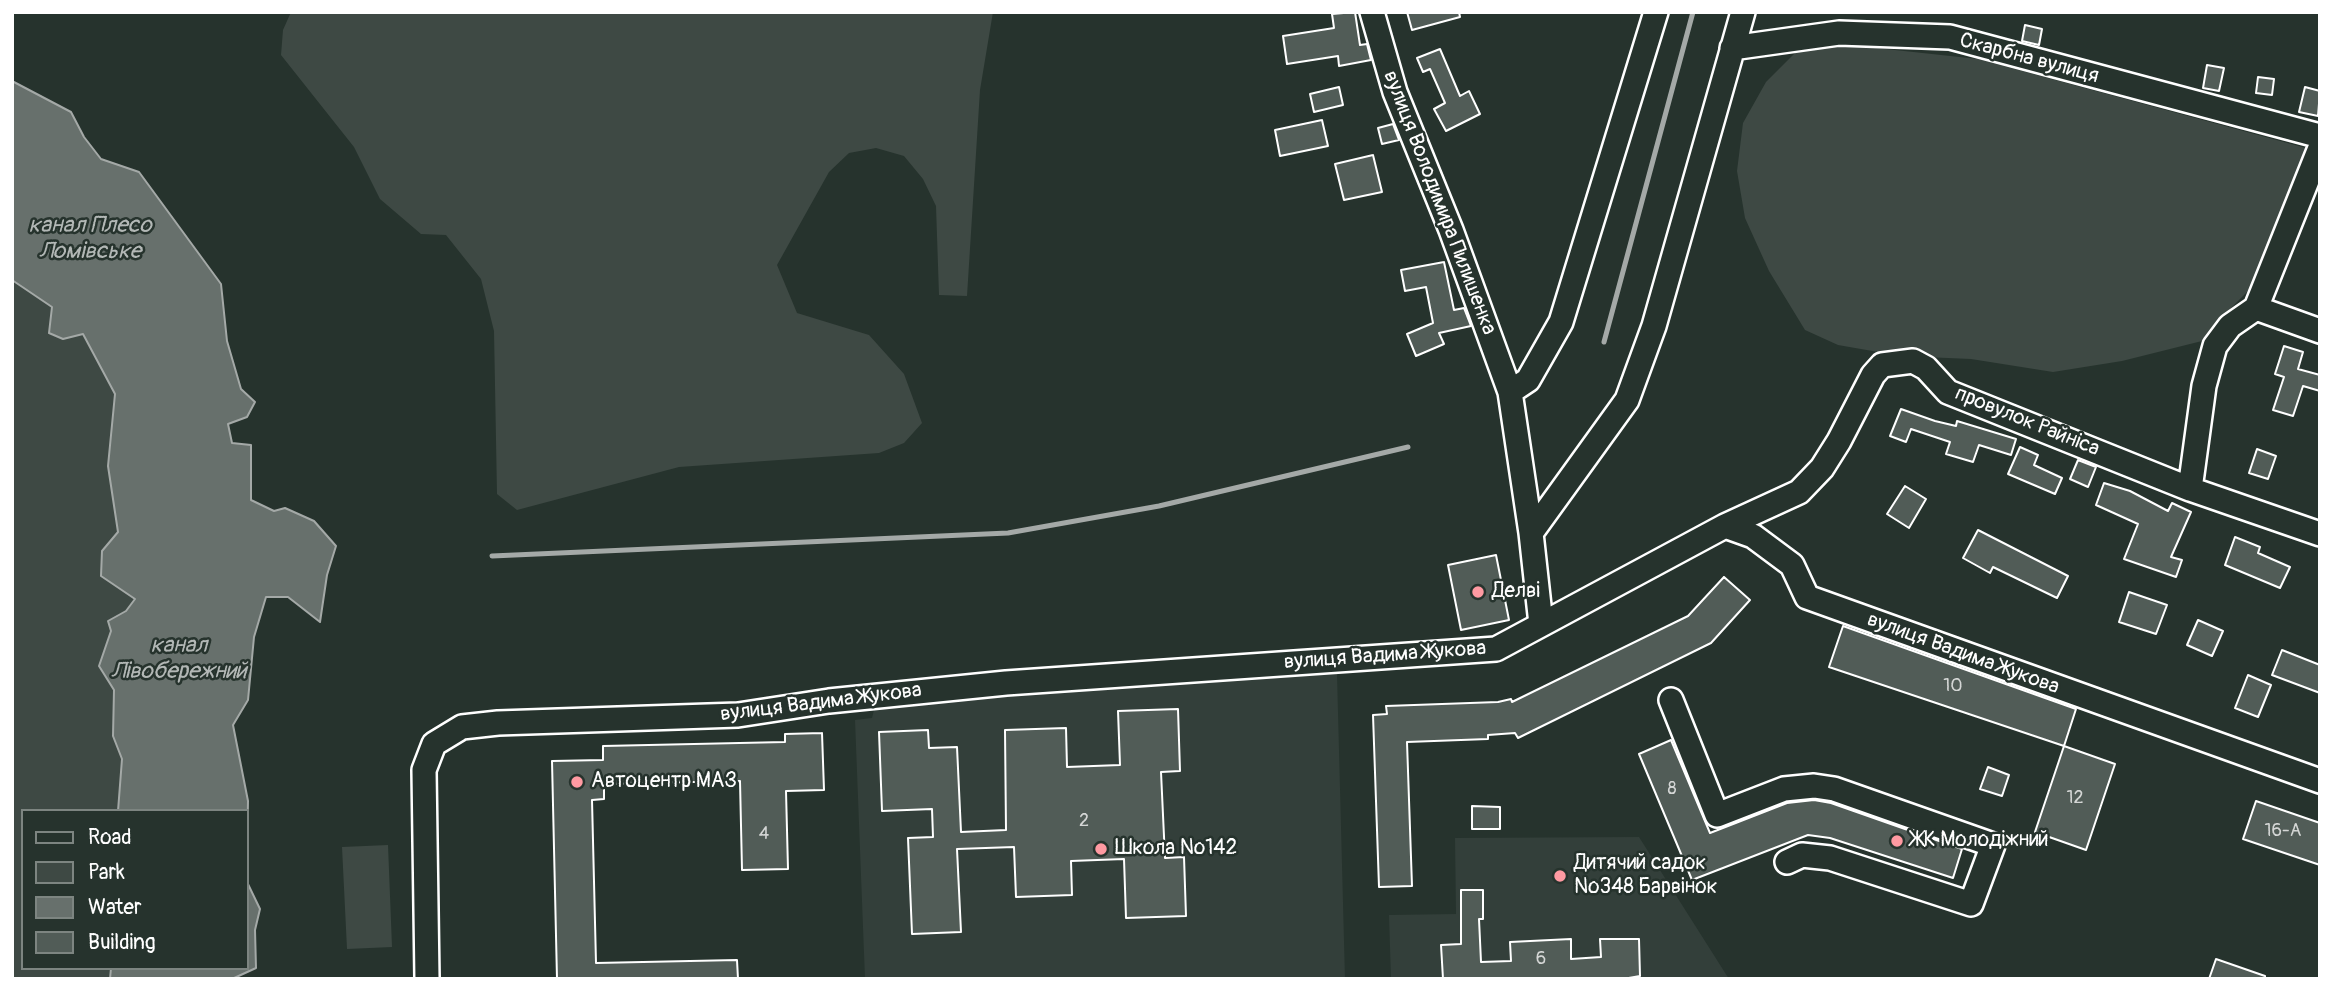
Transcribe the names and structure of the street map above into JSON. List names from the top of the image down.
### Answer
{
  "streets": {
    "street": [
      "Скарбна вулиця",
      "вулиця Володимира Пилишенка",
      "провулок Райніса",
      "вулиця Вадима Жукова"
    ]
  },
  "crossings": [
    ["вулиця Володимира Пилишенка", "вулиця Вадима Жукова"],
    ["провулок Райніса", "вулиця Вадима Жукова"]
  ],
  "water": ["канал Плесо Ломівське", "канал Лівобережний"],
  "places": [
    "Делві",
    "Автоцентр МАЗ",
    "ЖК Молодіжний",
    "Школа №142",
    "Дитячий садок №348 Барвінок"
  ],
  "house_numbers": [
    "10",
    "8",
    "12",
    "2",
    "16-А",
    "4",
    "6"
  ],
  "legend": [
    "Road",
    "Park",
    "Water",
    "Building"
  ]
}
